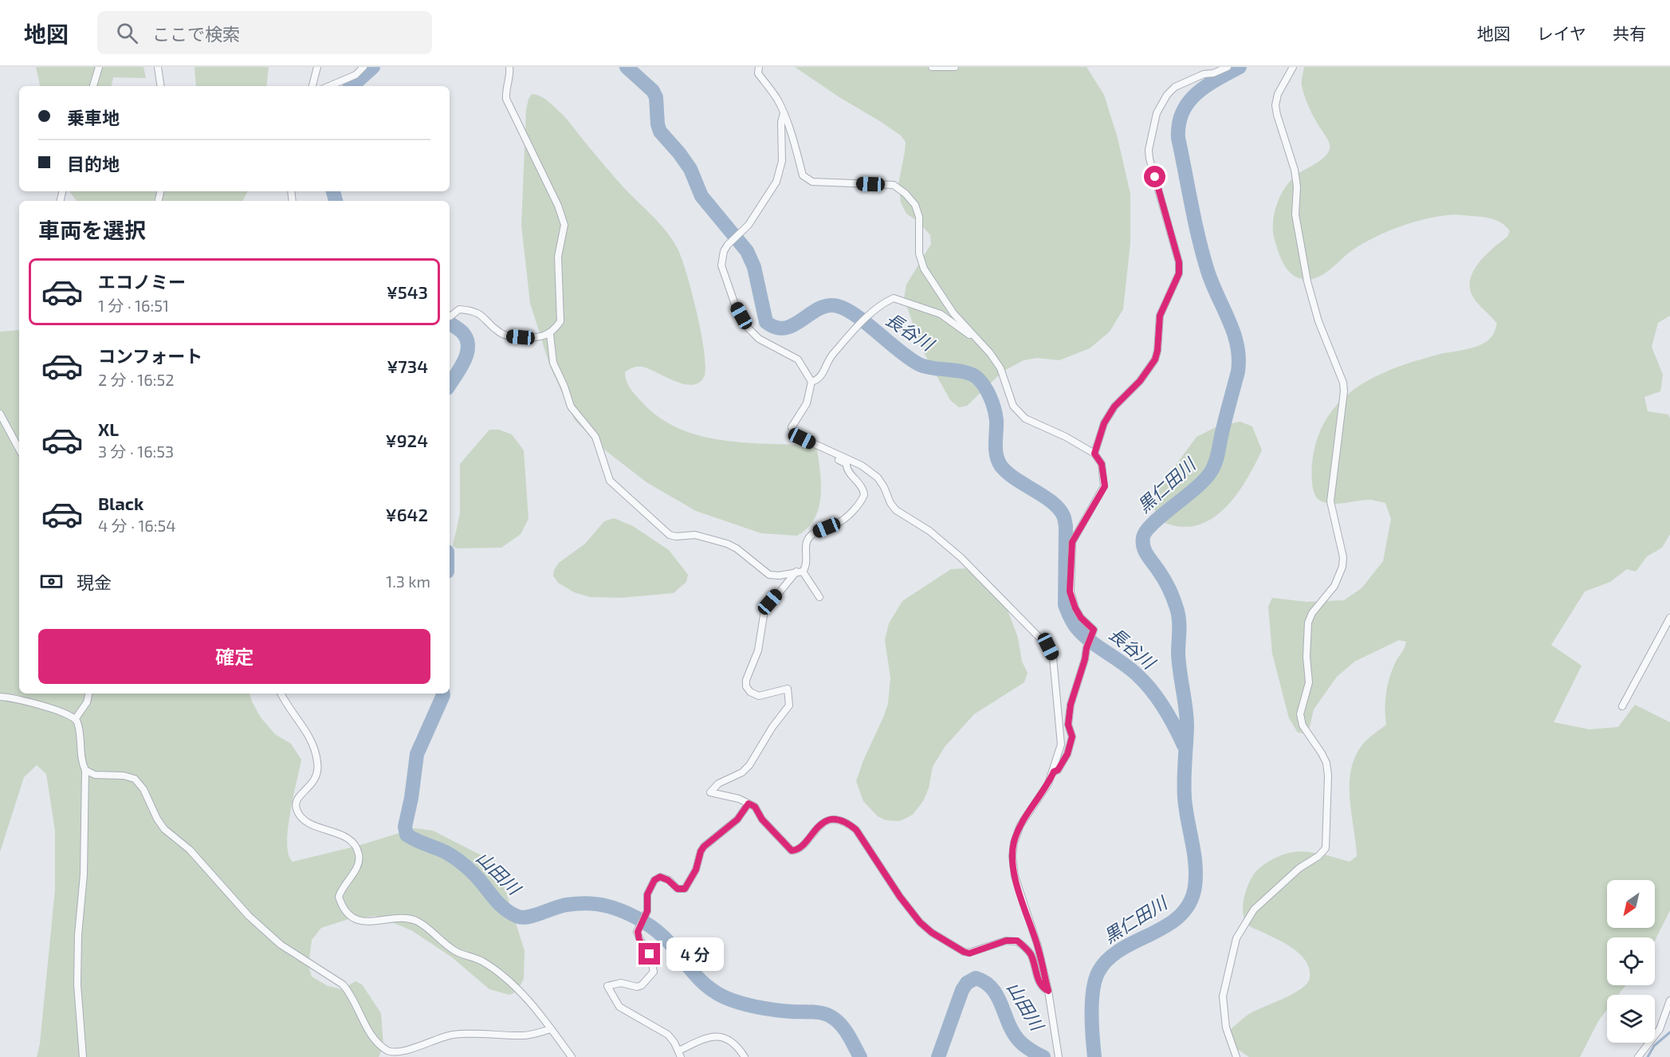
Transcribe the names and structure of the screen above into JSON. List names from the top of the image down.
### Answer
{
  "water": ["長谷川", "黒仁田川", "山田川"],
  "north": "bottom left",
  "page": {
    "header": "地図",
    "search": "ここで検索",
    "nav": ["地図", "レイヤ", "共有"],
    "banner": ["乗車地", "目的地"],
    "heading": "車両を選択",
    "list": [
      {
        "name": "エコノミー",
        "note": "1 分 · 16:51",
        "value": "¥543"
      },
      {
        "name": "コンフォート",
        "note": "2 分 · 16:52",
        "value": "¥734"
      },
      {
        "name": "XL",
        "note": "3 分 · 16:53",
        "value": "¥924"
      },
      {
        "name": "Black",
        "note": "4 分 · 16:54",
        "value": "¥642"
      }
    ],
    "pay": ["現金", "1.3 km"],
    "buttons": "確定",
    "bubble": "4 分"
  }
}
